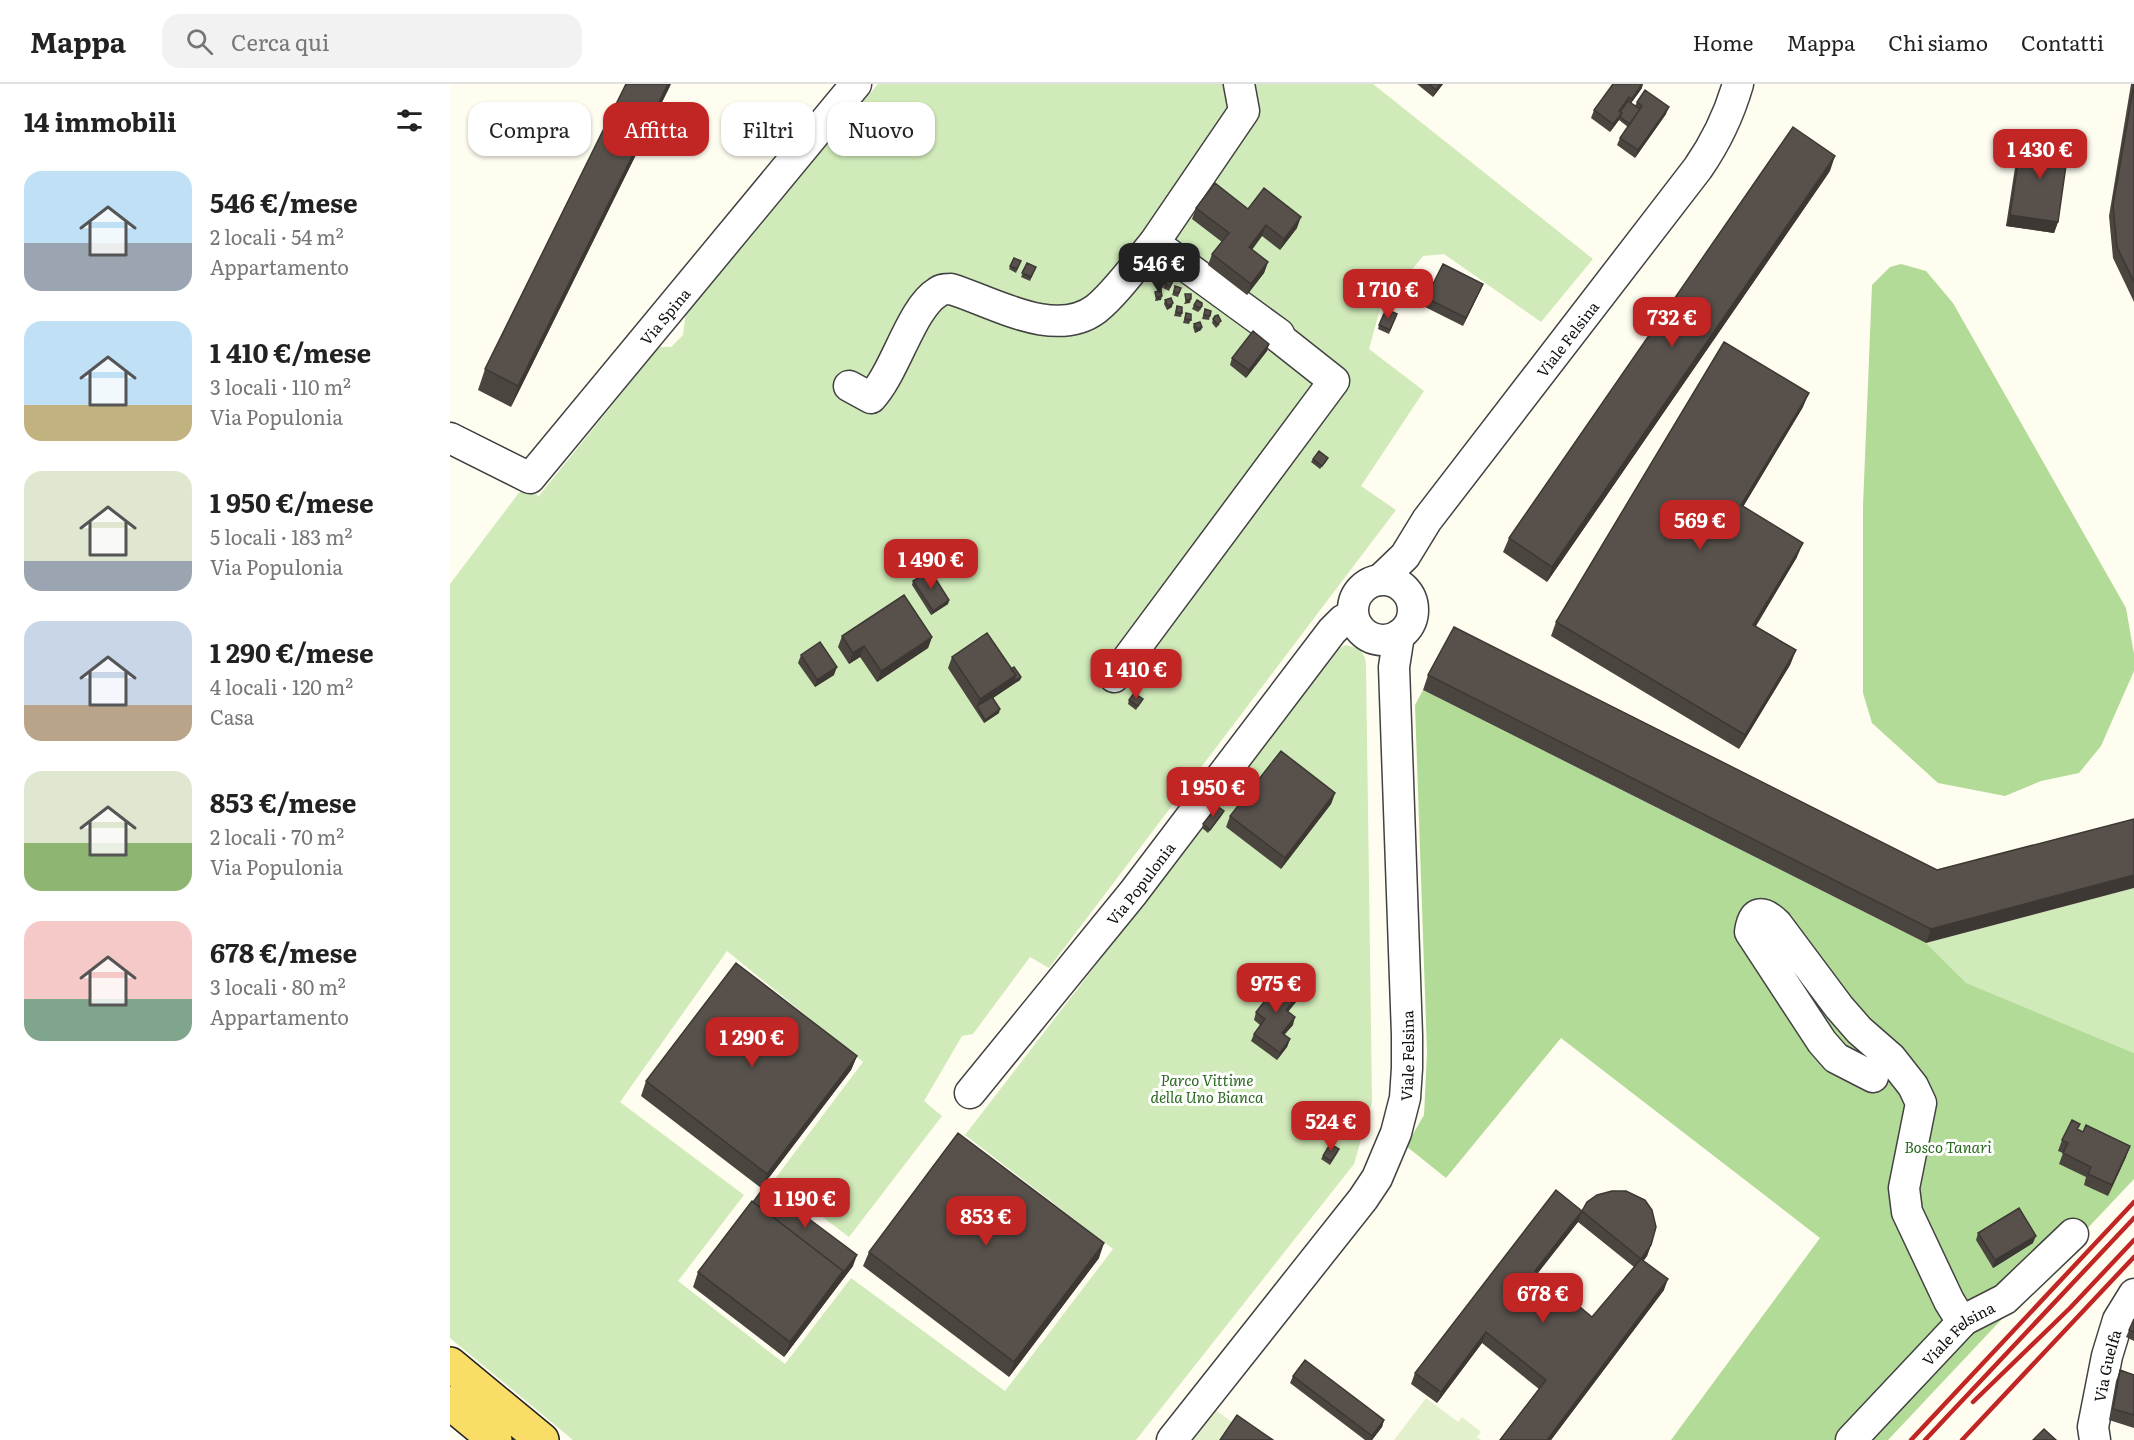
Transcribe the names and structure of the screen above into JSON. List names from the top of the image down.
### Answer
{
  "streets": {
    "street": [
      "Via Spina",
      "Viale Felsina",
      "Via Populonia",
      "Via Guelfa"
    ]
  },
  "crossings": [
    ["Viale Felsina", "Via Populonia"]
  ],
  "parks": ["Parco Vittime della Uno Bianca", "Bosco Tanari"],
  "page": {
    "header": "Mappa",
    "search": "Cerca qui",
    "nav": [
      "Home",
      "Mappa",
      "Chi siamo",
      "Contatti"
    ],
    "heading": "14 immobili",
    "chip": [
      "Compra",
      "Affitta",
      "Filtri",
      "Nuovo"
    ],
    "price": [
      "1 430 €",
      "546 €",
      "1 710 €",
      "732 €",
      "569 €",
      "1 490 €",
      "1 410 €",
      "1 950 €",
      "975 €",
      "1 290 €",
      "524 €",
      "1 190 €",
      "853 €",
      "678 €"
    ],
    "list": [
      {
        "name": "546 €/mese",
        "note": "2 locali · 54 m² · Appartamento"
      },
      {
        "name": "1 410 €/mese",
        "note": "3 locali · 110 m² · Via Populonia"
      },
      {
        "name": "1 950 €/mese",
        "note": "5 locali · 183 m² · Via Populonia"
      },
      {
        "name": "1 290 €/mese",
        "note": "4 locali · 120 m² · Casa"
      },
      {
        "name": "853 €/mese",
        "note": "2 locali · 70 m² · Via Populonia"
      },
      {
        "name": "678 €/mese",
        "note": "3 locali · 80 m² · Appartamento"
      }
    ]
  }
}
